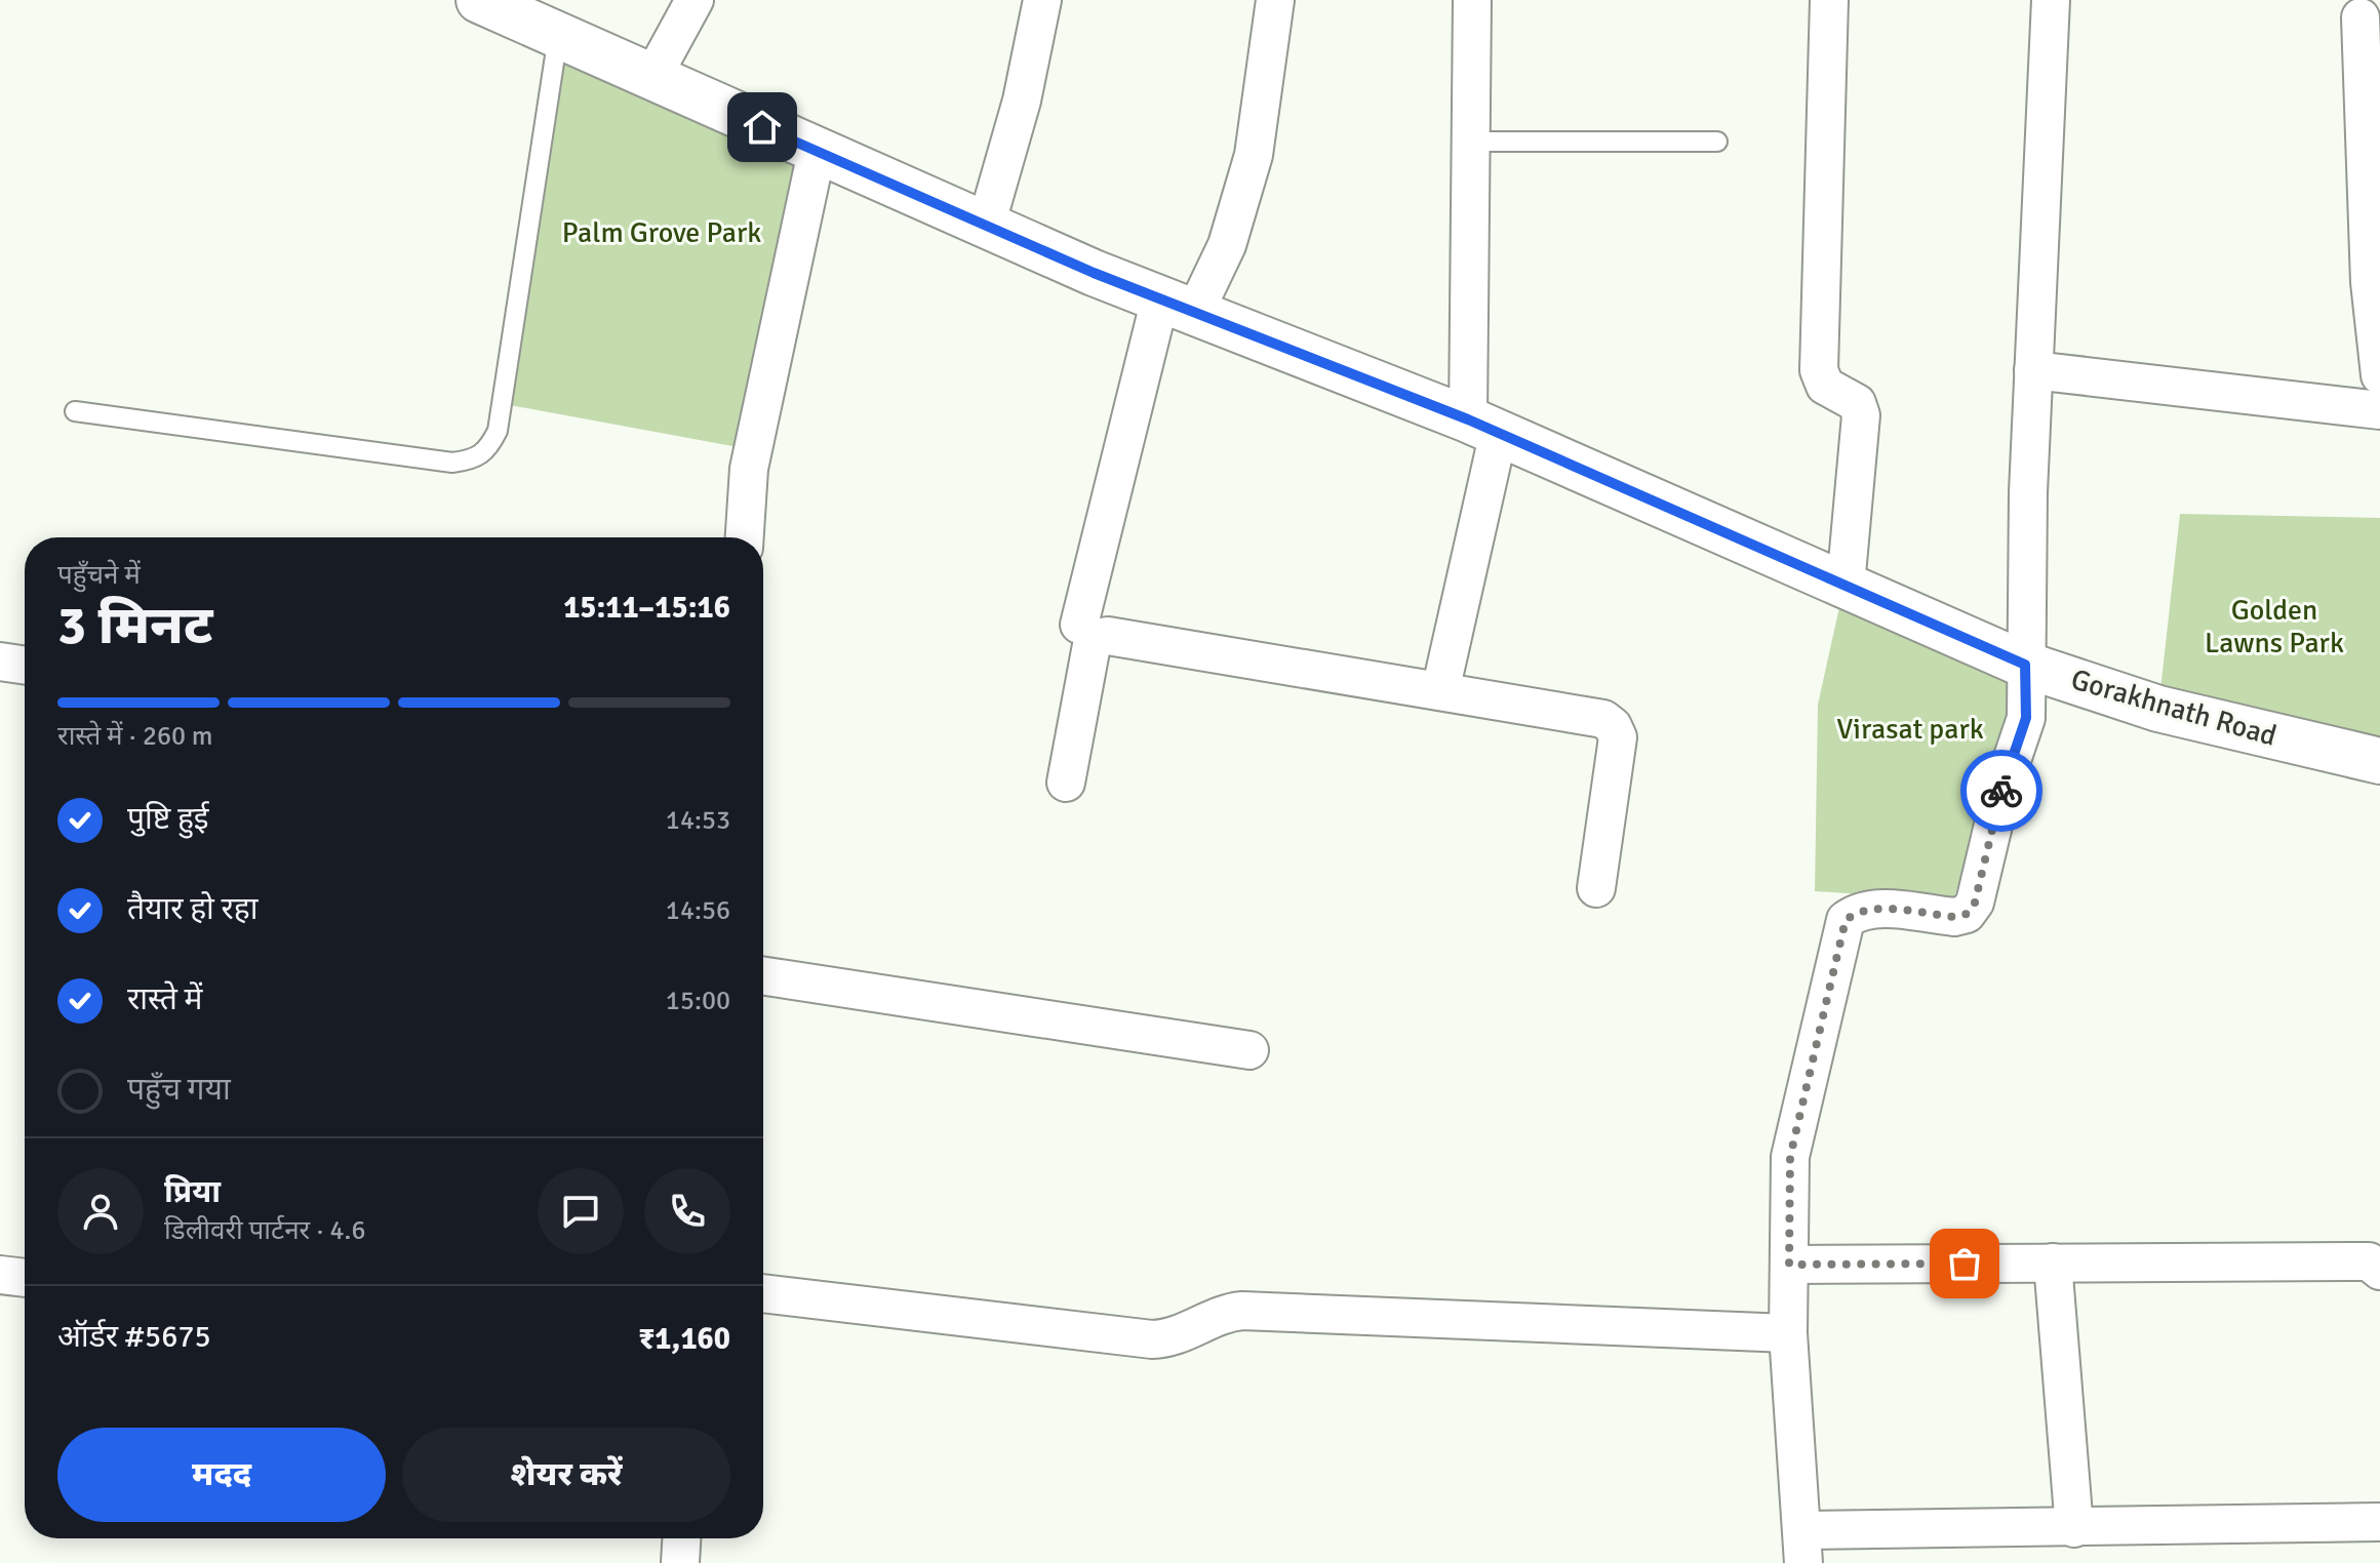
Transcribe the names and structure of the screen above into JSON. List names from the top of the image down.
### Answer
{
  "streets": {
    "main road": ["Gorakhnath Road"]
  },
  "parks": ["Palm Grove Park", "Golden Lawns Park", "Virasat park"],
  "page": {
    "heading": ["3 मिनट", "पहुँचने में", "15:11–15:16"],
    "panel": [
      "प्रिया",
      "डिलीवरी पार्टनर · 4.6",
      "ऑर्डर #5675",
      "₹1,160"
    ],
    "bar": "रास्ते में · 260 m",
    "list": [
      ["पुष्टि हुई", "14:53"],
      ["तैयार हो रहा", "14:56"],
      ["रास्ते में", "15:00"],
      "पहुँच गया"
    ],
    "buttons": ["मदद", "शेयर करें"]
  }
}
